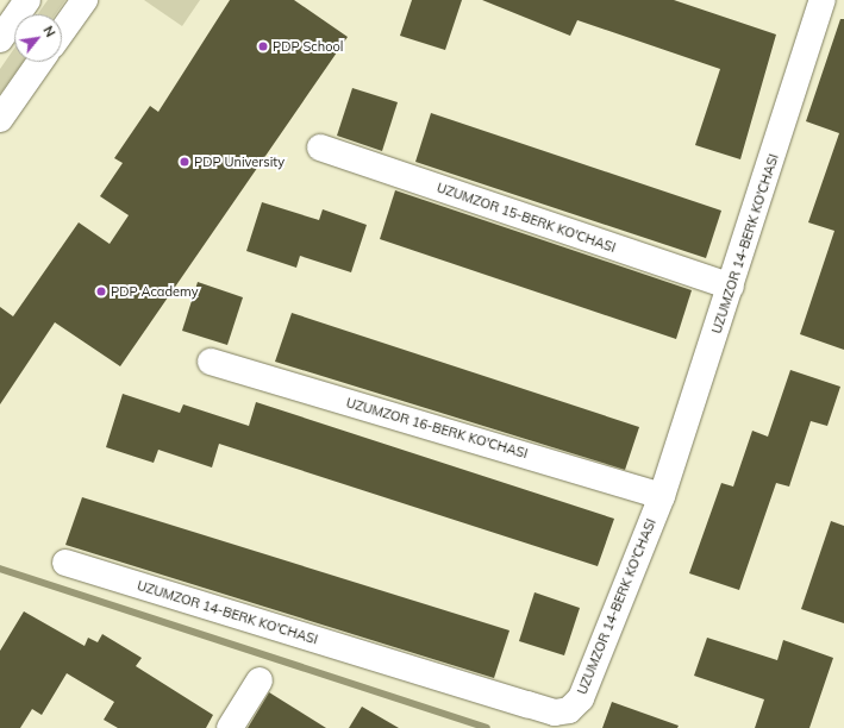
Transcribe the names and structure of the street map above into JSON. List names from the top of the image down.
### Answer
{
  "streets": {
    "street": ["UZUMZOR 15-BERK KO'CHASI", "UZUMZOR 14-BERK KO'CHASI", "UZUMZOR 16-BERK KO'CHASI"]
  },
  "crossings": [
    ["UZUMZOR 15-BERK KO'CHASI", "UZUMZOR 14-BERK KO'CHASI"],
    ["UZUMZOR 14-BERK KO'CHASI", "UZUMZOR 16-BERK KO'CHASI"]
  ],
  "places": ["PDP School", "PDP University", "PDP Academy"],
  "north": "top right"
}
